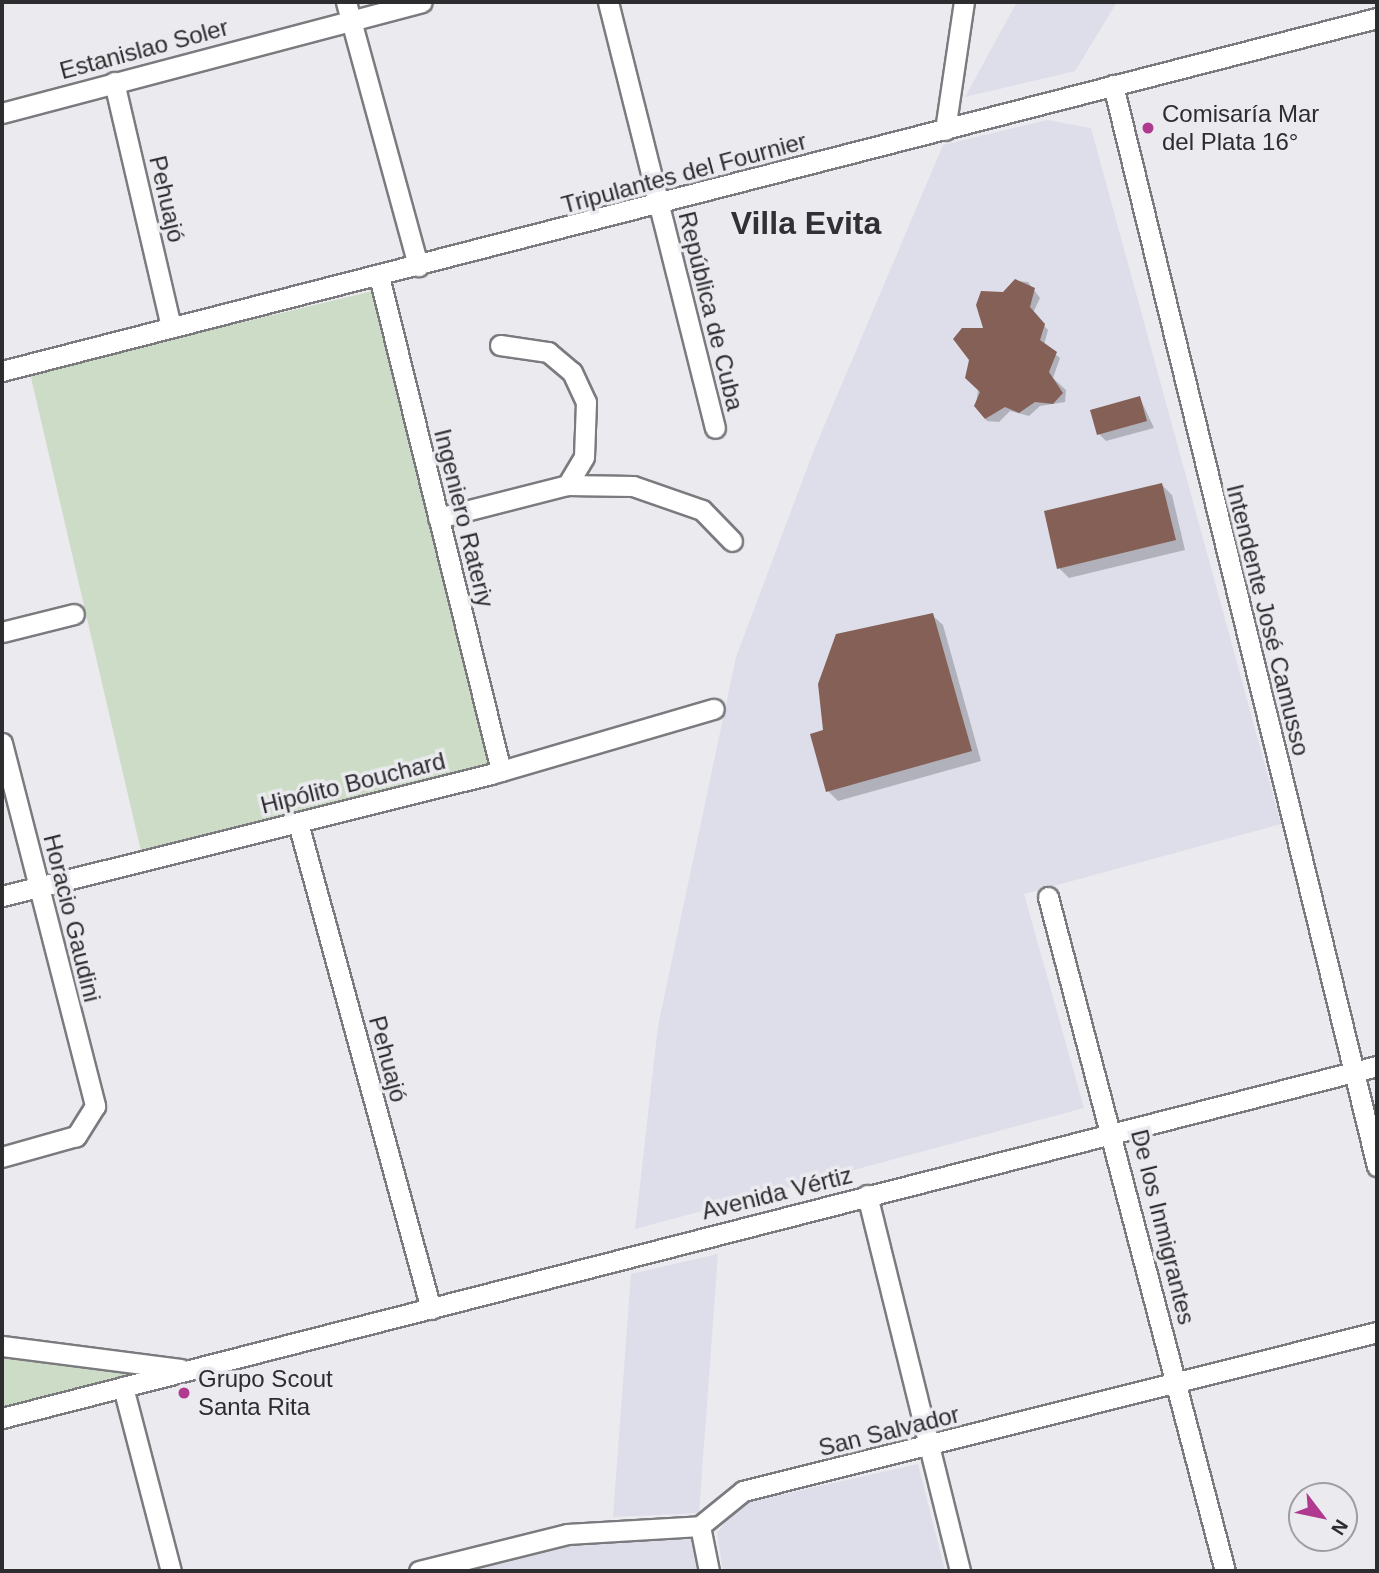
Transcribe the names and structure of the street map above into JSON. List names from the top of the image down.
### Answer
{
  "streets": {
    "street": [
      "Estanislao Soler",
      "Tripulantes del Fournier",
      "Pehuajó",
      "República de Cuba",
      "Ingeniero Rateriy",
      "Intendente José Camusso",
      "Hipólito Bouchard",
      "Horacio Gaudini",
      "Avenida Vértiz",
      "De los Inmigrantes",
      "San Salvador"
    ]
  },
  "crossings": [
    ["Estanislao Soler", "Pehuajó"],
    ["Tripulantes del Fournier", "Pehuajó"],
    ["Tripulantes del Fournier", "República de Cuba"],
    ["Tripulantes del Fournier", "Ingeniero Rateriy"],
    ["Tripulantes del Fournier", "Intendente José Camusso"],
    ["Pehuajó", "Hipólito Bouchard"],
    ["Pehuajó", "Avenida Vértiz"],
    ["Ingeniero Rateriy", "Hipólito Bouchard"],
    ["Intendente José Camusso", "Avenida Vértiz"],
    ["Hipólito Bouchard", "Horacio Gaudini"],
    ["Avenida Vértiz", "De los Inmigrantes"],
    ["De los Inmigrantes", "San Salvador"]
  ],
  "districts": ["Villa Evita"],
  "places": ["Comisaría Mar del Plata 16°", "Grupo Scout Santa Rita"],
  "north": "bottom right"
}
